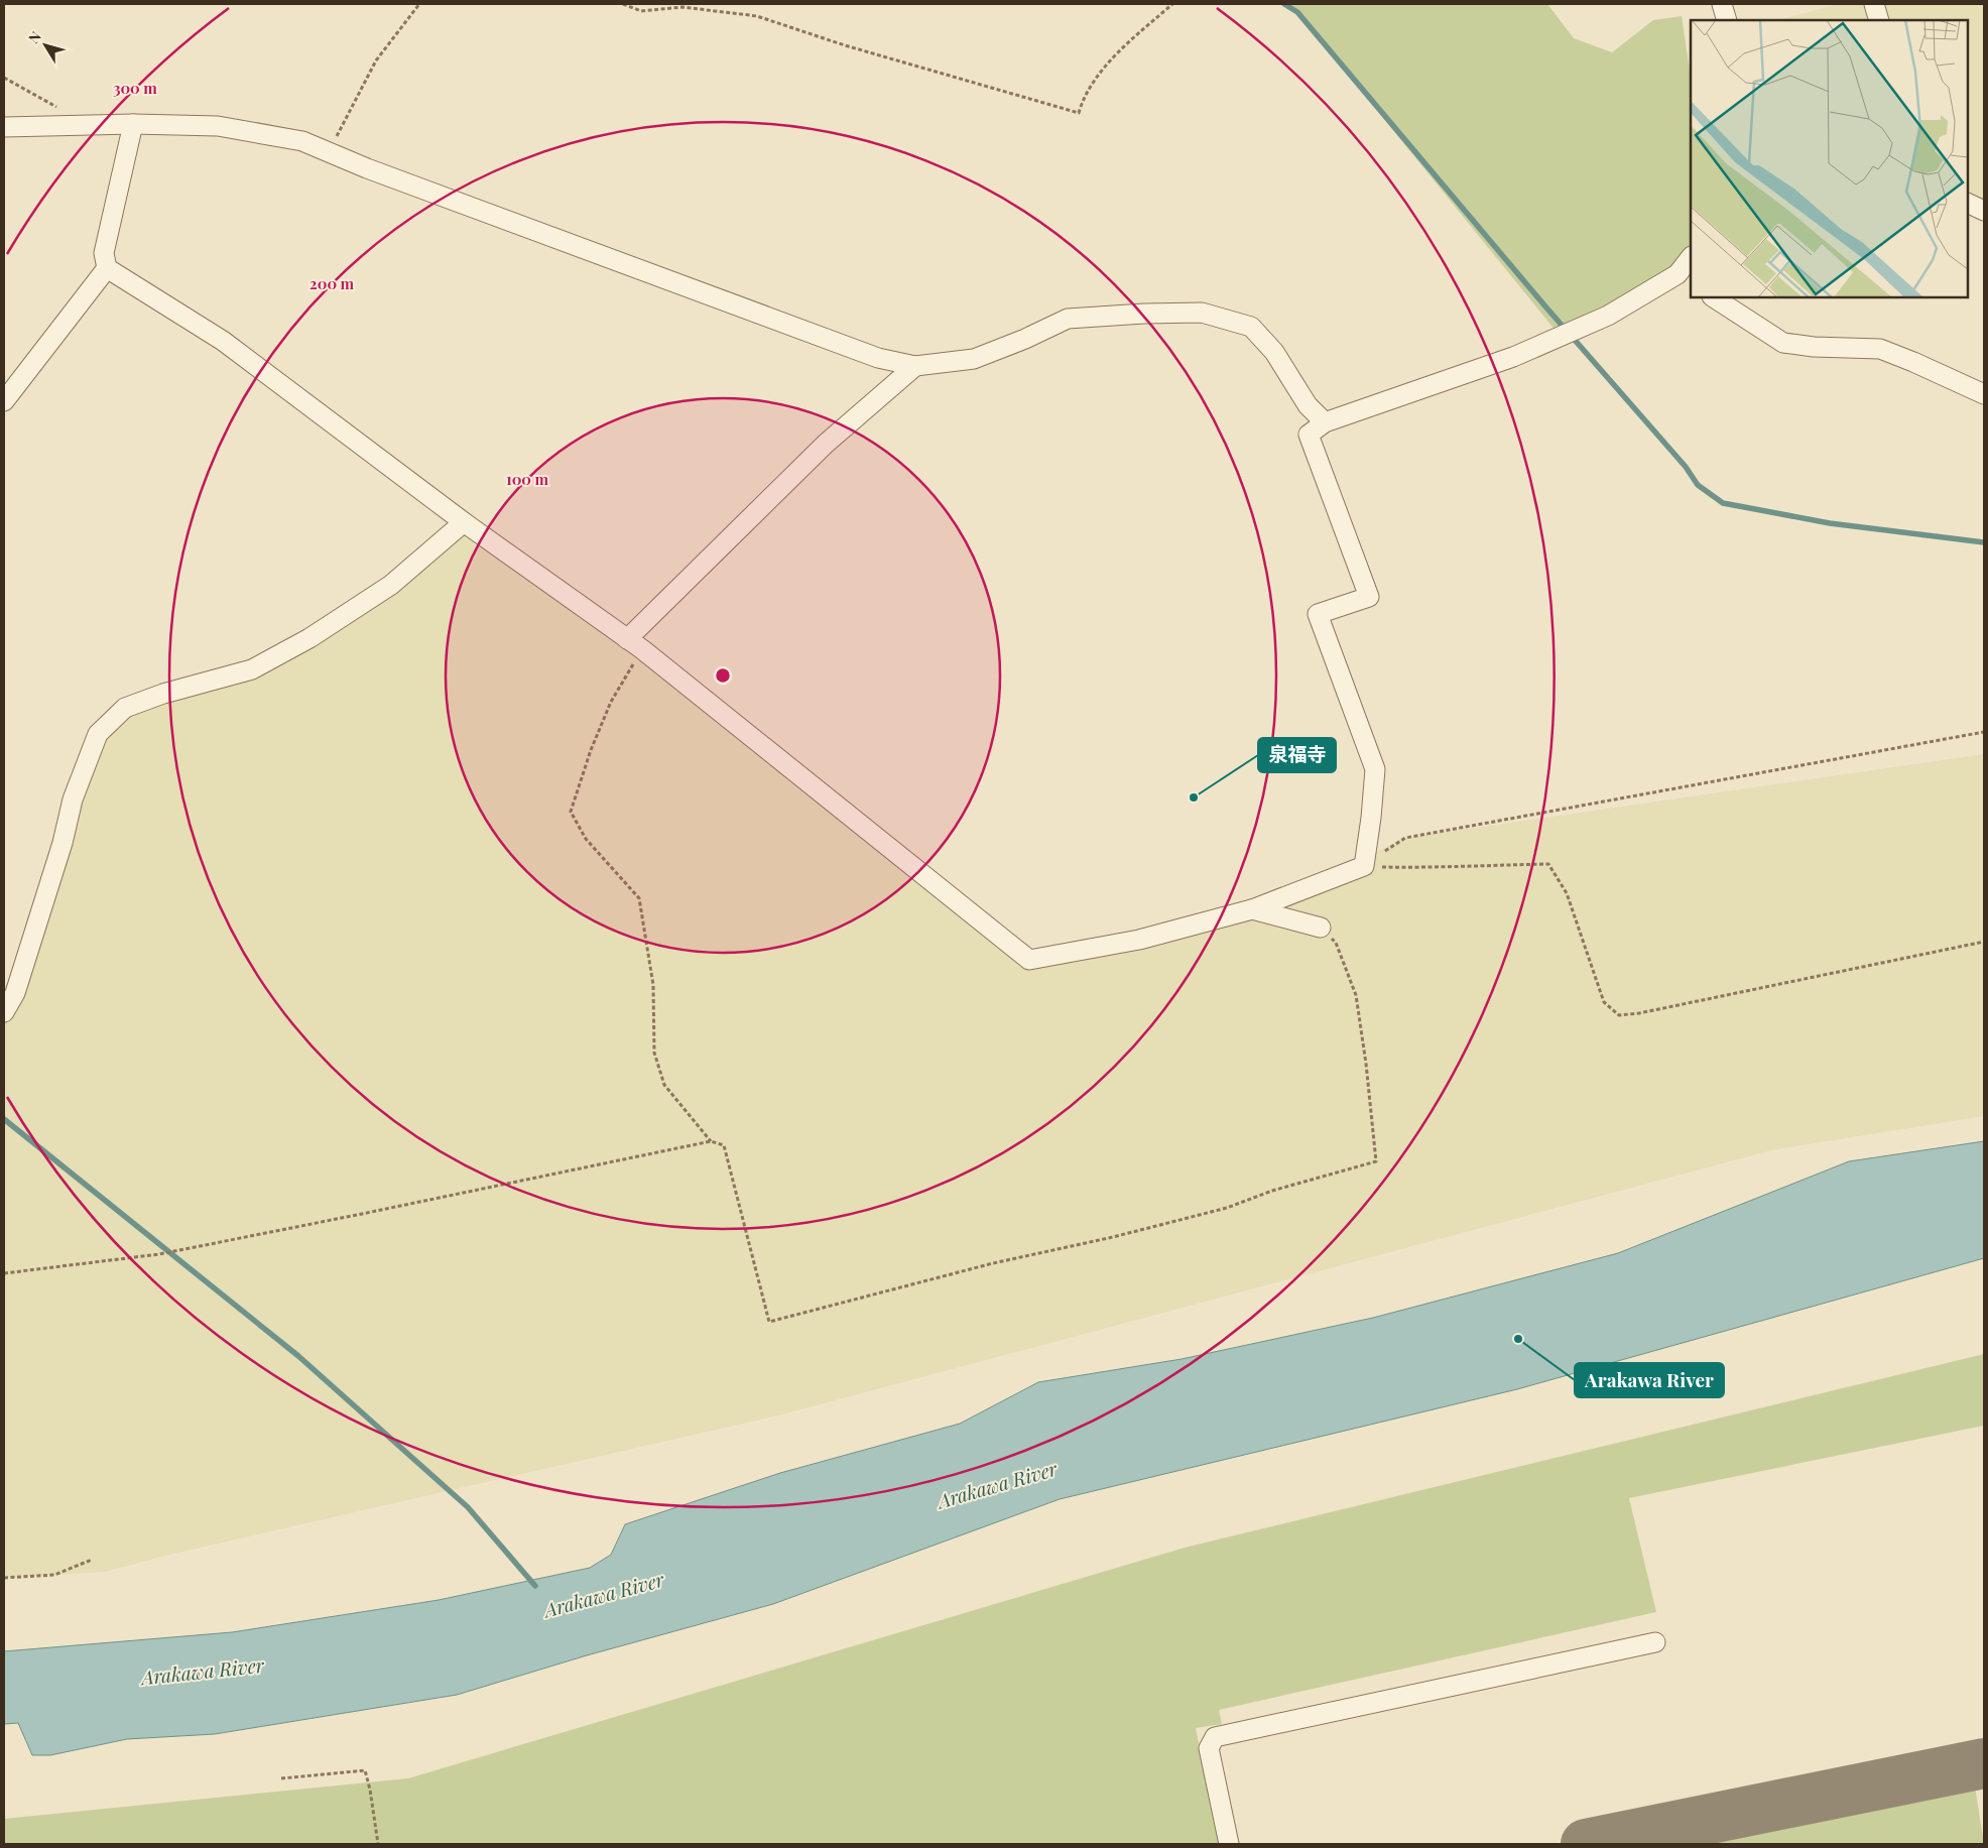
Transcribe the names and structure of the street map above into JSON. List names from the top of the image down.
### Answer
{
  "water": ["Arakawa River"],
  "places": ["泉福寺", "Arakawa River"],
  "north": "top left",
  "rings": ["300 m", "200 m", "100 m"]
}
